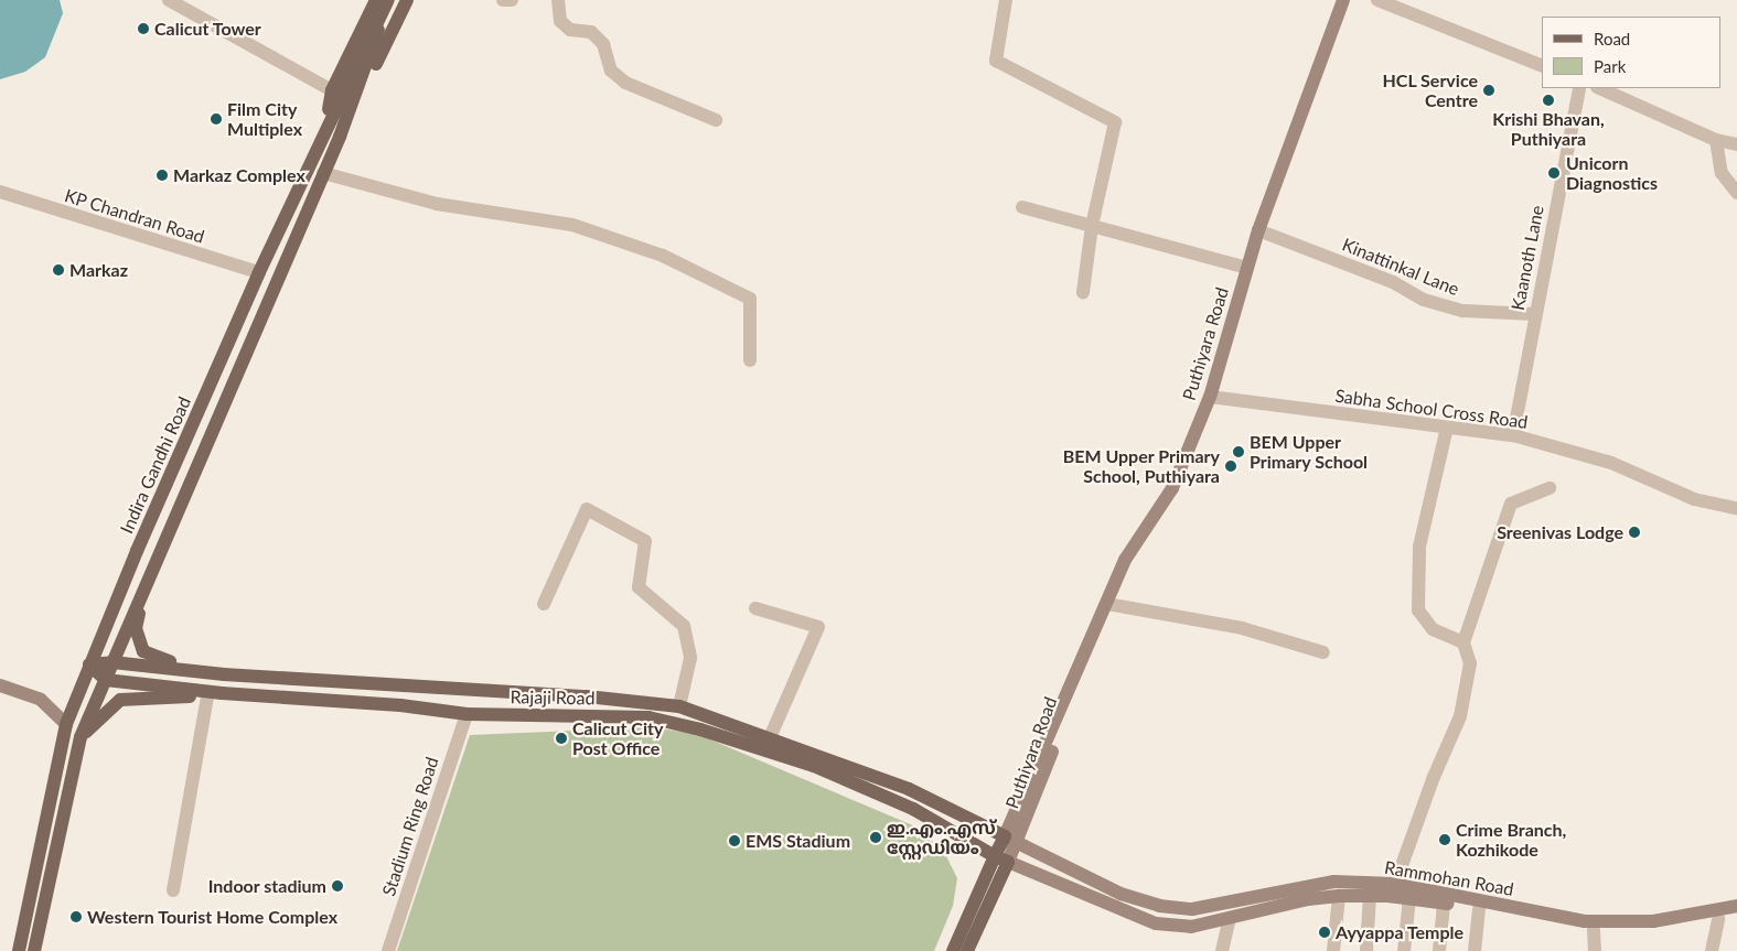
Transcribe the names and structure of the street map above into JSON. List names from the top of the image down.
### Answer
{
  "streets": {
    "main road": [
      "Puthiyara Road",
      "Indira Gandhi Road",
      "Rajaji Road",
      "Rammohan Road"
    ],
    "street": [
      "KP Chandran Road",
      "Kaanoth Lane",
      "Kinattinkal Lane",
      "Sabha School Cross Road",
      "Stadium Ring Road"
    ]
  },
  "crossings": [
    ["KP Chandran Road", "Indira Gandhi Road"],
    ["Kaanoth Lane", "Kinattinkal Lane"],
    ["Kaanoth Lane", "Sabha School Cross Road"],
    ["Kinattinkal Lane", "Puthiyara Road"],
    ["Puthiyara Road", "Sabha School Cross Road"],
    ["Puthiyara Road", "Rammohan Road"],
    ["Indira Gandhi Road", "Rajaji Road"],
    ["Rajaji Road", "Stadium Ring Road"],
    ["Rajaji Road", "Rammohan Road"]
  ],
  "places": [
    "Calicut Tower",
    "HCL Service Centre",
    "Krishi Bhavan, Puthiyara",
    "Film City Multiplex",
    "Unicorn Diagnostics",
    "Markaz Complex",
    "Markaz",
    "BEM Upper Primary School",
    "BEM Upper Primary School, Puthiyara",
    "Sreenivas Lodge",
    "Calicut City Post Office",
    "ഇ.എം.എസ് സ്റ്റേഡിയം",
    "Crime Branch, Kozhikode",
    "EMS Stadium",
    "Indoor stadium",
    "Western Tourist Home Complex",
    "Ayyappa Temple"
  ],
  "legend": ["Road", "Park"]
}
